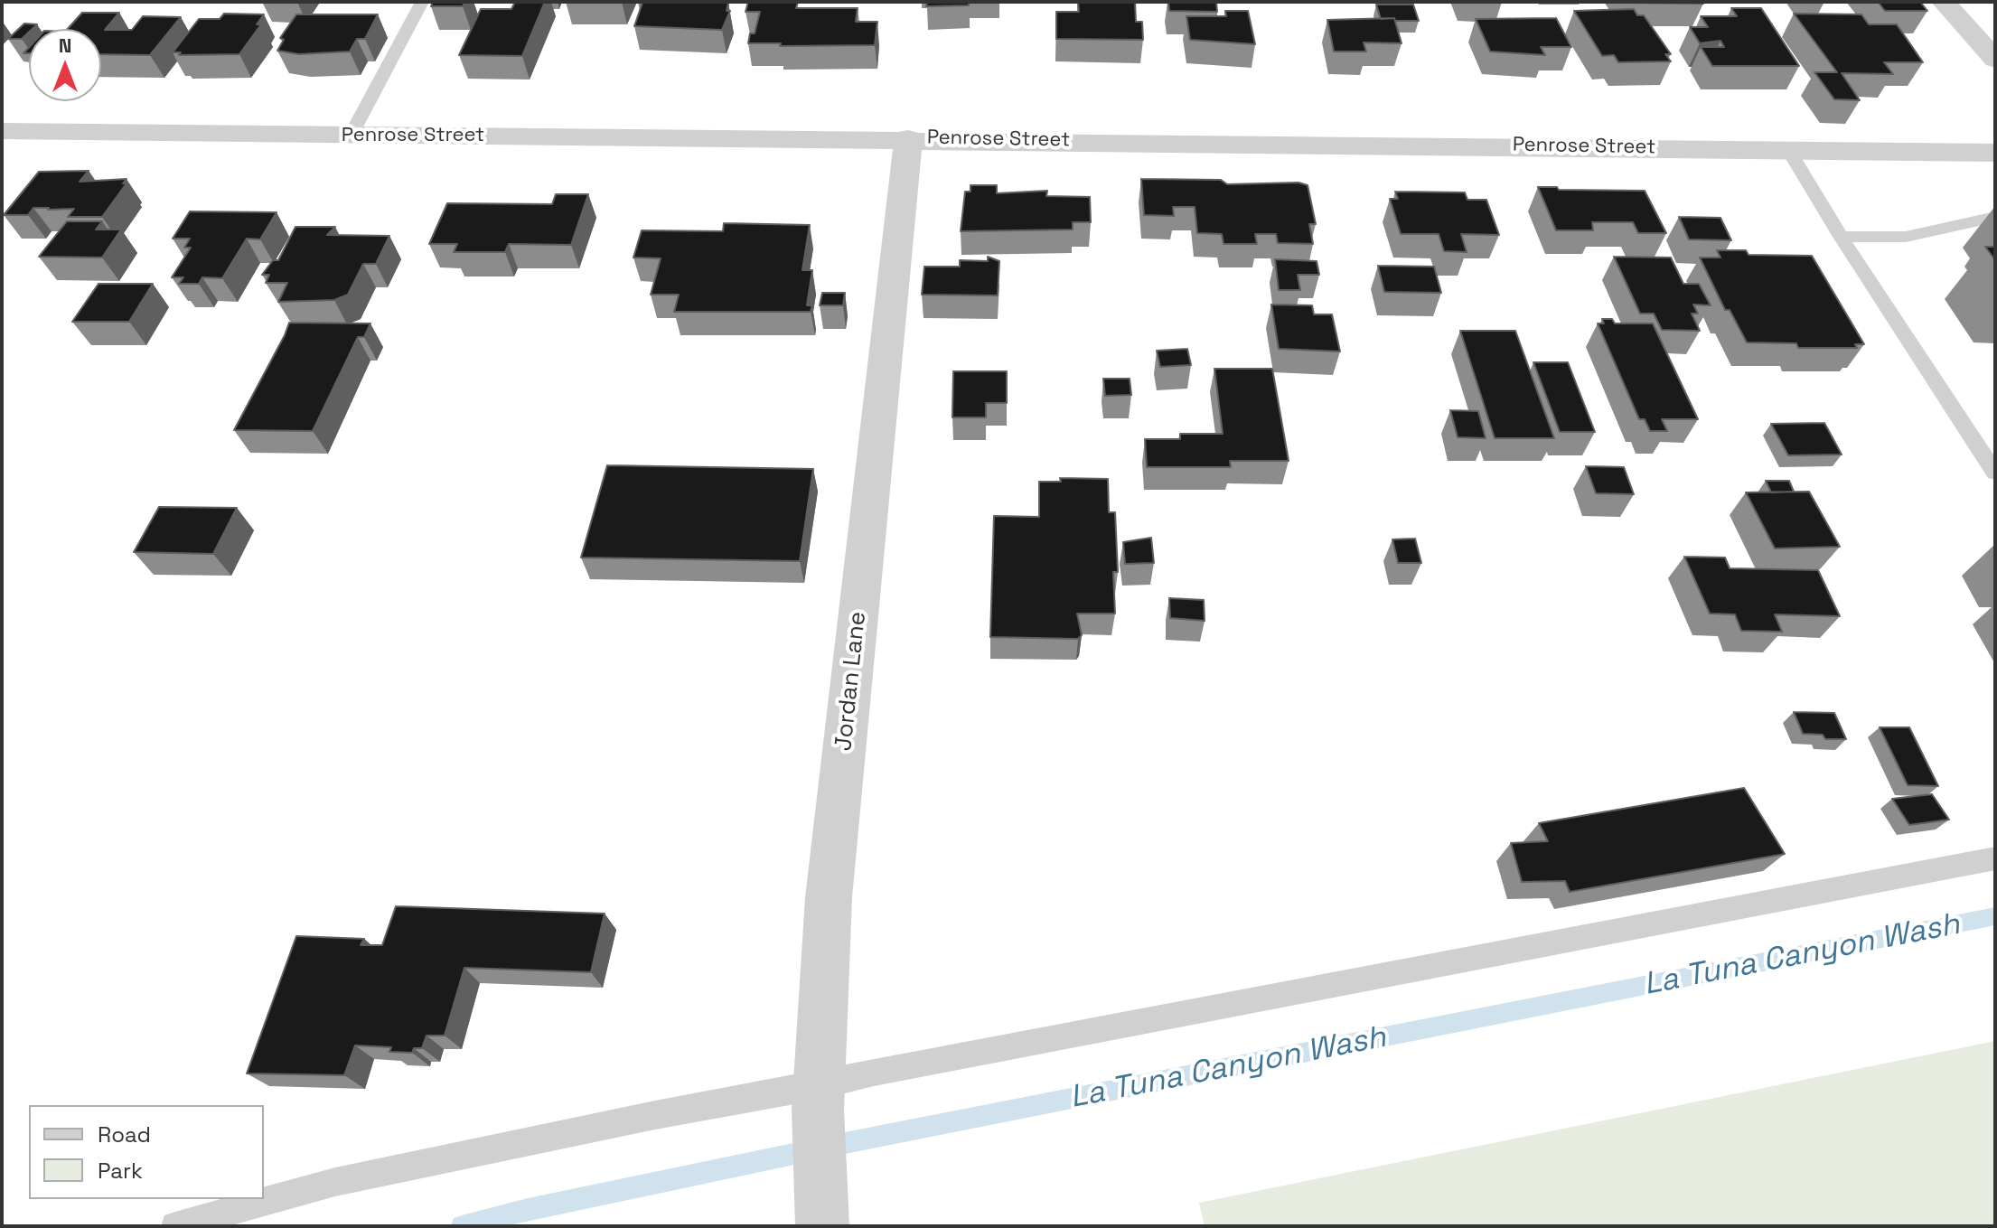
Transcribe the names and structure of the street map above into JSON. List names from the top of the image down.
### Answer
{
  "streets": {
    "street": ["Penrose Street", "Jordan Lane"]
  },
  "crossings": [
    ["Penrose Street", "Jordan Lane"]
  ],
  "water": ["La Tuna Canyon Wash"],
  "legend": ["Road", "Park"],
  "north": "top"
}
